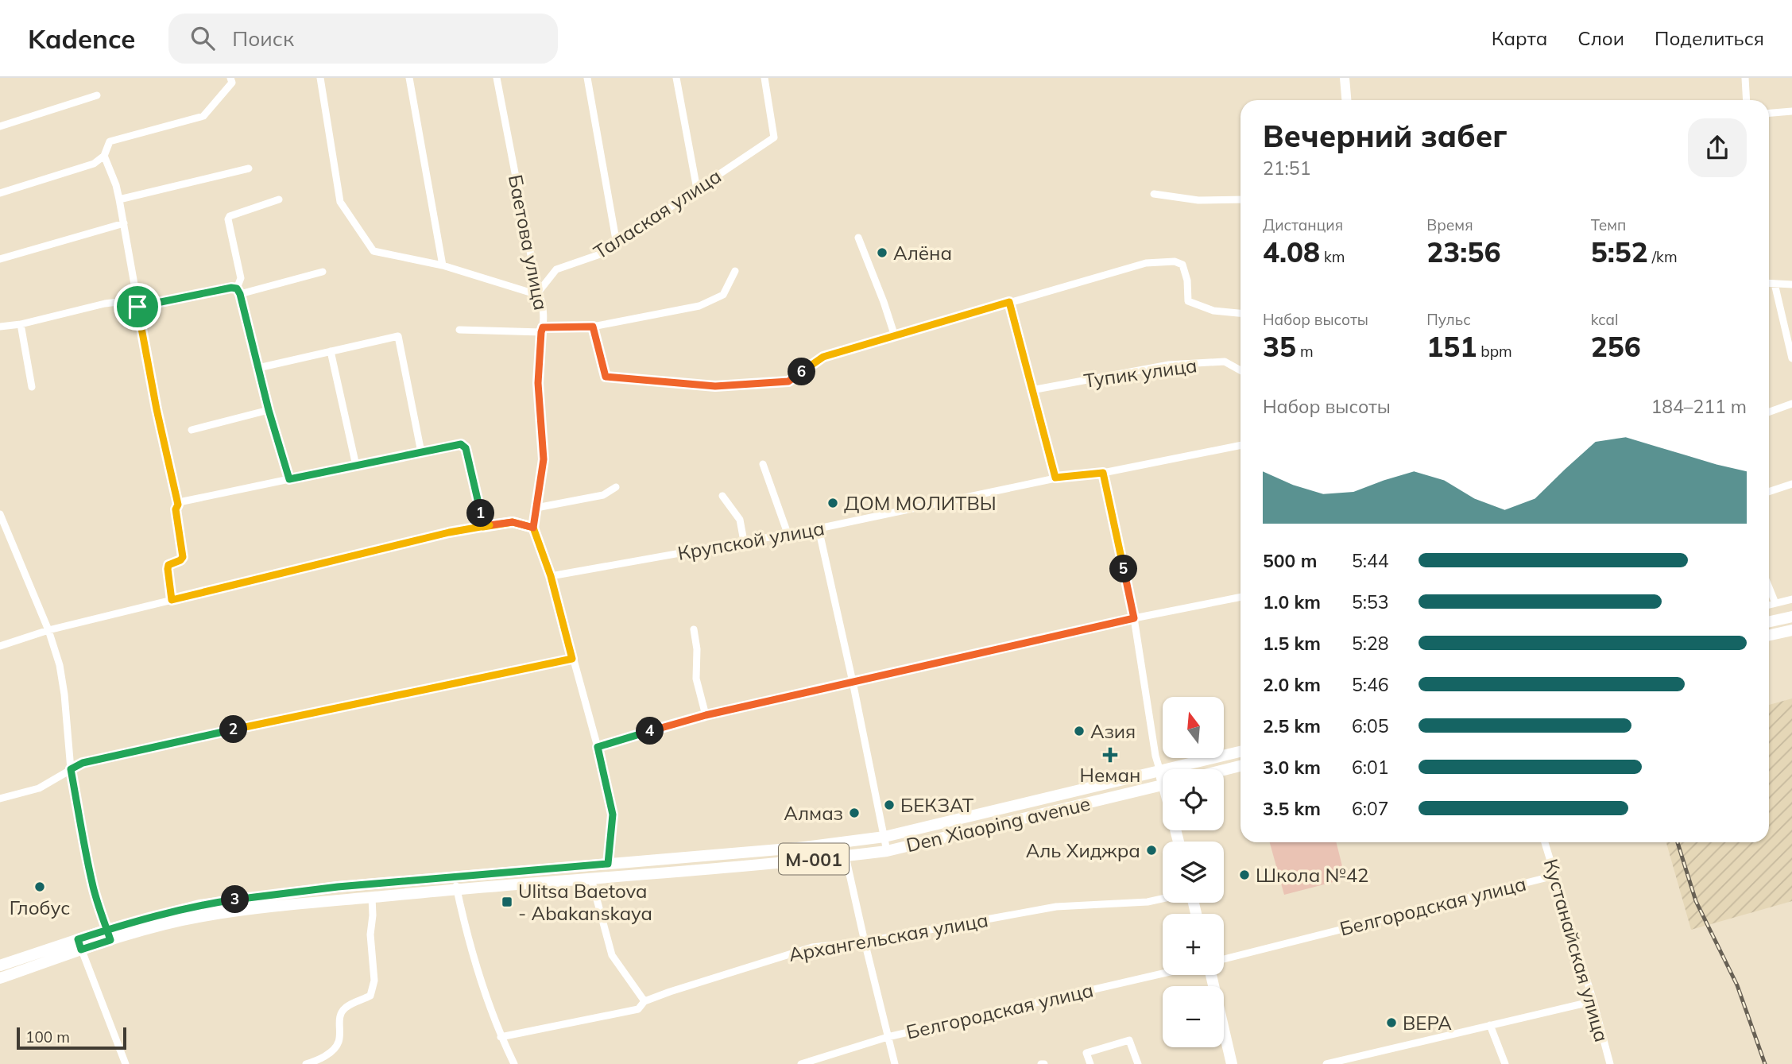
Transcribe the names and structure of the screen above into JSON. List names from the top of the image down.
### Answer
{
  "streets": {
    "main road": ["Den Xiaoping avenue", "M-001"],
    "street": [
      "Талаская улица",
      "Баетова улица",
      "Тупик улица",
      "Крупской улица",
      "Белгородская улица",
      "Архангельская улица",
      "Кустанайская улица"
    ]
  },
  "crossings": [
    ["Талаская улица", "Баетова улица"],
    ["Баетова улица", "Крупской улица"],
    ["Баетова улица", "Den Xiaoping avenue"],
    ["Den Xiaoping avenue", "M-001"],
    ["Белгородская улица", "Кустанайская улица"]
  ],
  "places": {
    "other": [
      "Алёна",
      "ДОМ МОЛИТВЫ",
      "Азия",
      "БЕКЗАТ",
      "Алмаз",
      "Аль Хиджра",
      "Школа №42",
      "Глобус",
      "ВЕРА"
    ],
    "health": ["Неман"],
    "transit": ["Ulitsa Baetova - Abakanskaya"]
  },
  "scale_bar": "100 m",
  "north": "top",
  "page": {
    "header": "Kadence",
    "search": "Поиск",
    "nav": ["Карта", "Слои", "Поделиться"],
    "heading": ["Вечерний забег", "21:51"],
    "stats": [
      ["Дистанция", "4.08 km"],
      ["Время", "23:56"],
      ["Темп", "5:52 /km"],
      ["Набор высоты", "35 m"],
      ["Пульс", "151 bpm"],
      ["kcal", "256"]
    ],
    "pins": [
      "6",
      "1",
      "5",
      "2",
      "4",
      "3"
    ],
    "chart": ["Набор высоты", "184–211 m"],
    "list": [
      {
        "name": "500 m",
        "note": "5:44"
      },
      {
        "name": "1.0 km",
        "note": "5:53"
      },
      {
        "name": "1.5 km",
        "note": "5:28"
      },
      {
        "name": "2.0 km",
        "note": "5:46"
      },
      {
        "name": "2.5 km",
        "note": "6:05"
      },
      {
        "name": "3.0 km",
        "note": "6:01"
      },
      {
        "name": "3.5 km",
        "note": "6:07"
      }
    ],
    "map_buttons": ["+", "−"],
    "scale": "100 m"
  }
}
